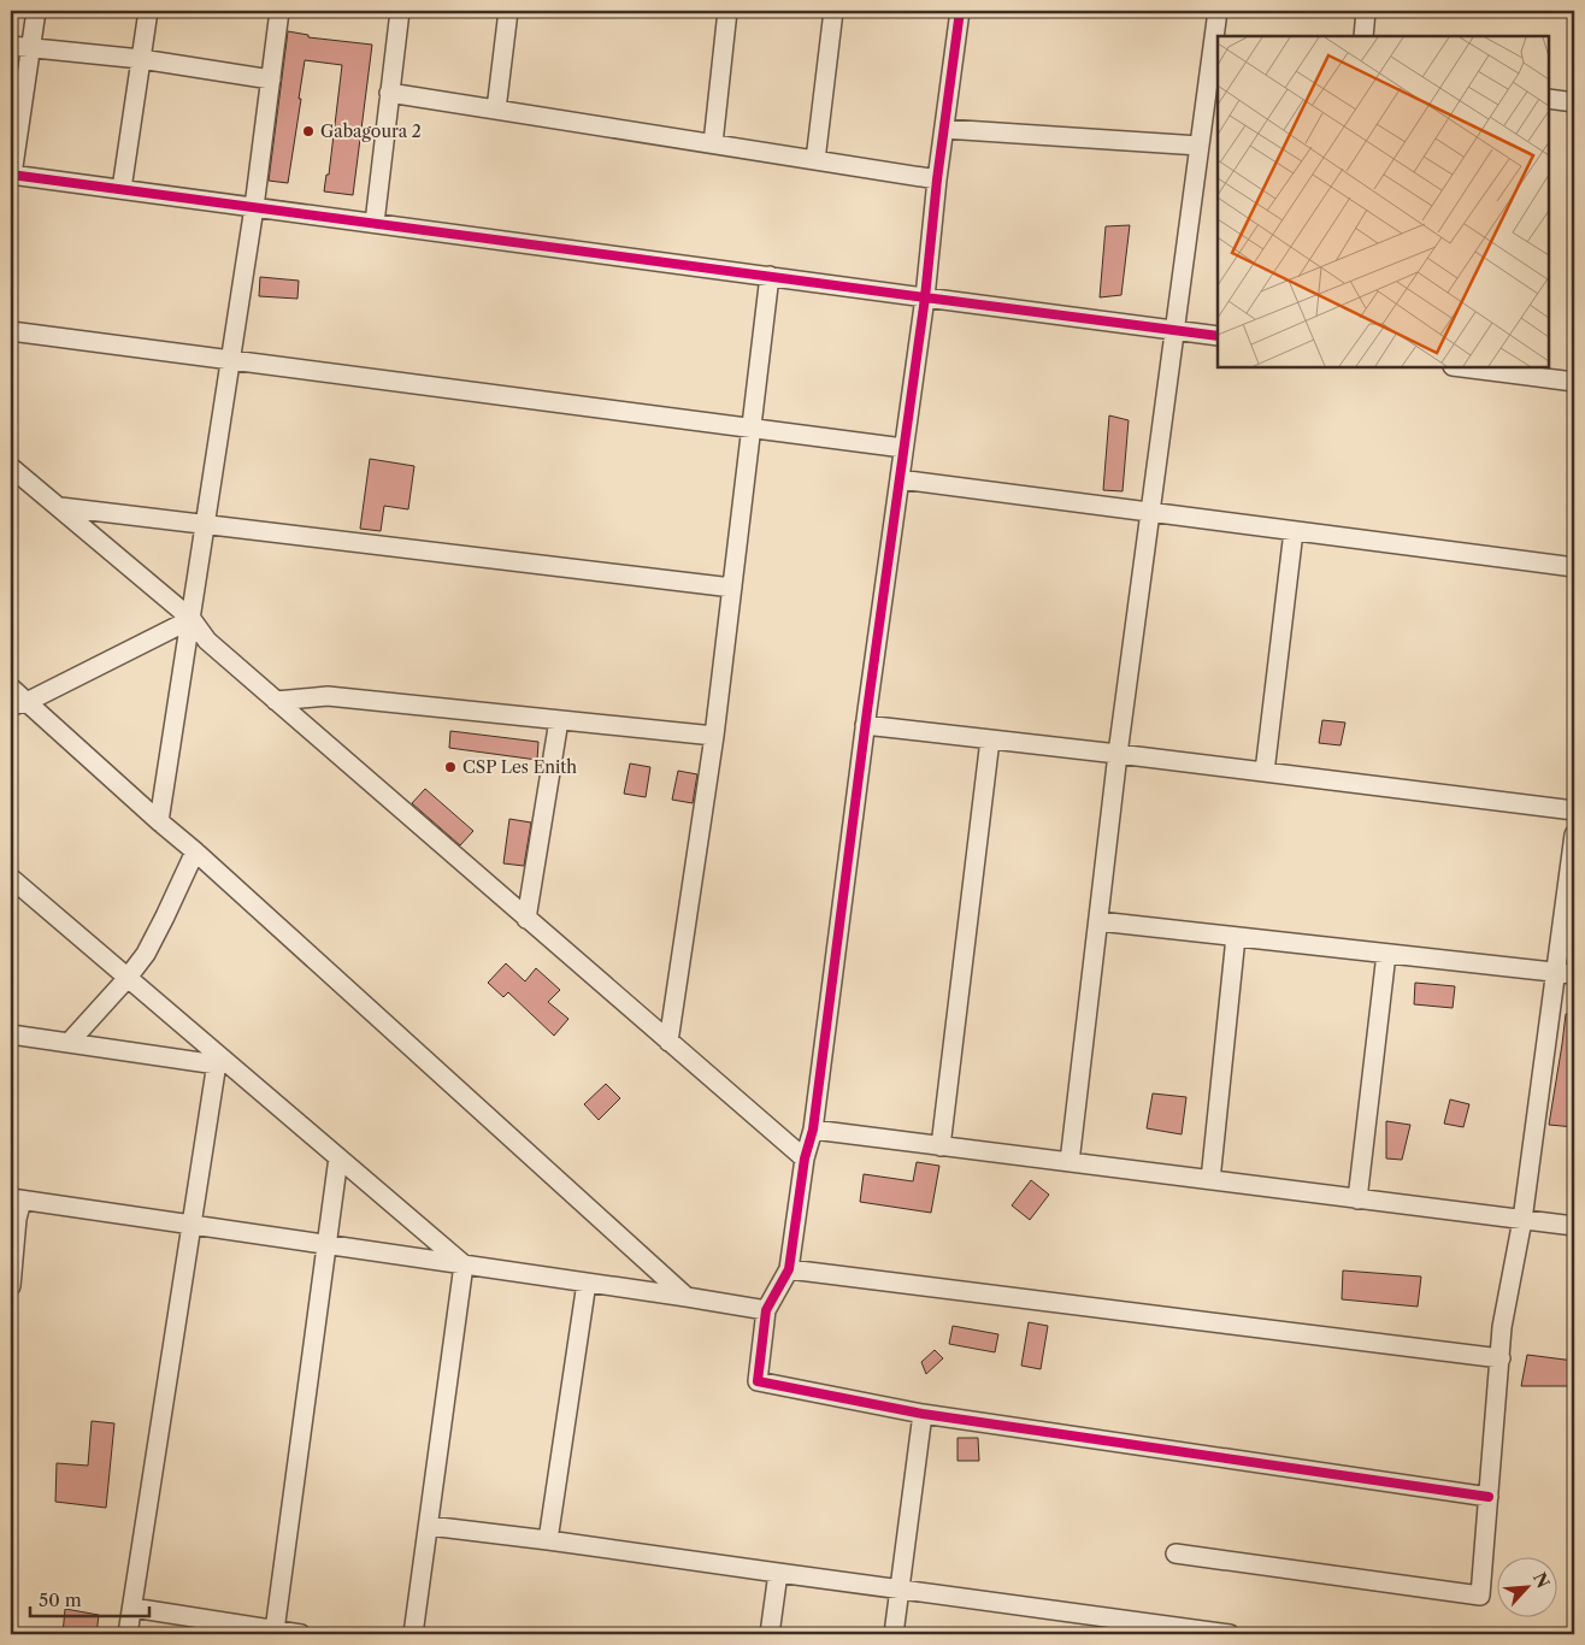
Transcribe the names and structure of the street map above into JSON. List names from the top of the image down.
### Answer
{
  "places": ["Gabagoura 2", "CSP Les Enith"],
  "scale_bar": "50 m",
  "north": "top right"
}
